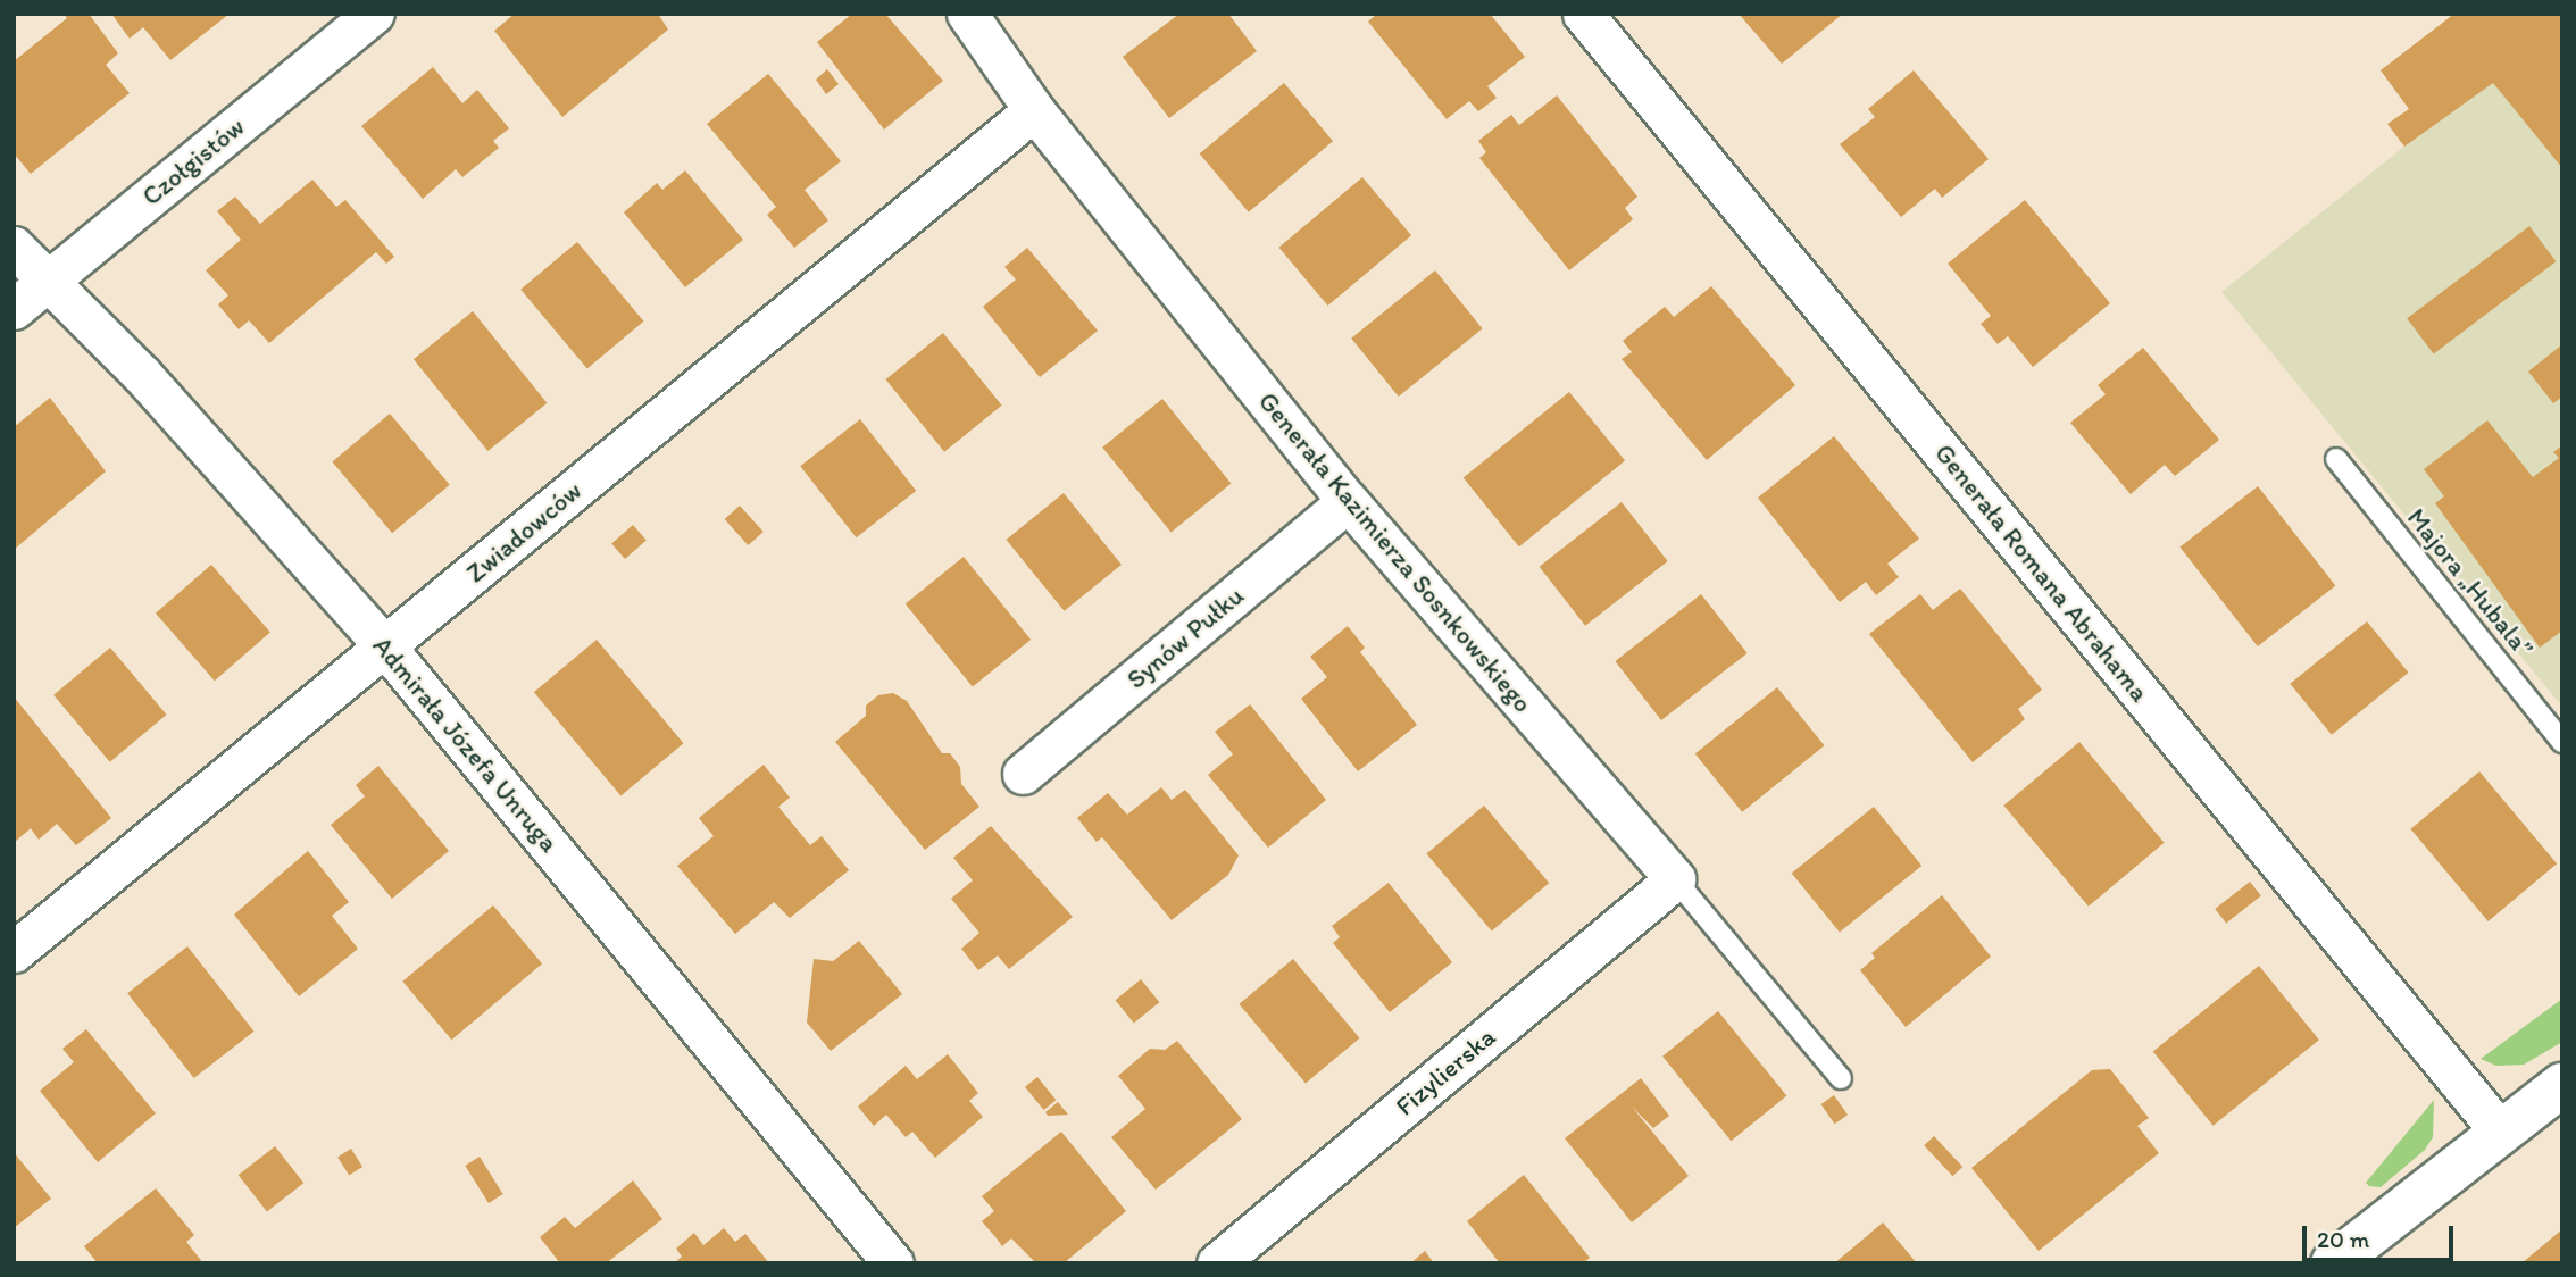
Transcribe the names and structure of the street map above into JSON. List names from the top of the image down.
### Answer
{
  "streets": {
    "street": [
      "Czołgistów",
      "Zwiadowców",
      "Generała Kazimierza Sosnkowskiego",
      "Generała Romana Abrahama",
      "Synów Pułku",
      "Admirała Józefa Unruga",
      "Fizylierska"
    ],
    "lane": ["Majora „Hubala”"]
  },
  "crossings": [
    ["Czołgistów", "Admirała Józefa Unruga"],
    ["Zwiadowców", "Generała Kazimierza Sosnkowskiego"],
    ["Zwiadowców", "Admirała Józefa Unruga"],
    ["Generała Kazimierza Sosnkowskiego", "Synów Pułku"],
    ["Generała Kazimierza Sosnkowskiego", "Fizylierska"]
  ],
  "scale_bar": "20 m"
}
